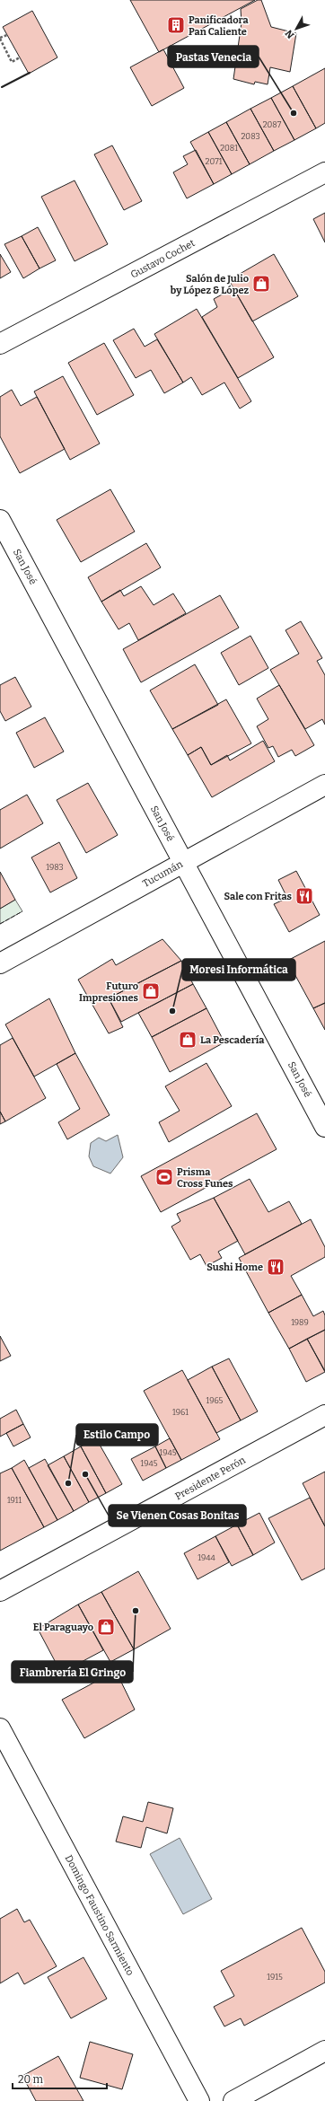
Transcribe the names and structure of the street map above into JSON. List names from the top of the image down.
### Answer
{
  "streets": {
    "street": [
      "Gustavo Cochet",
      "San José",
      "Tucumán",
      "Presidente Perón",
      "Domingo Faustino Sarmiento"
    ]
  },
  "crossings": [
    ["San José", "Tucumán"]
  ],
  "places": {
    "building": ["Panificadora Pan Caliente"],
    "other": [
      "Pastas Venecia",
      "Moresi Informática",
      "Se Vienen Cosas Bonitas",
      "Estilo Campo",
      "Fiambrería El Gringo"
    ],
    "shop": [
      "Salón de Julio by López & López",
      "Futuro Impresiones",
      "La Pescadería",
      "El Paraguayo"
    ],
    "restaurant": ["Sale con Fritas", "Sushi Home"],
    "sports": ["Prisma Cross Funes"]
  },
  "house_numbers": [
    "2087",
    "2083",
    "2081",
    "2071",
    "1983",
    "1989",
    "1965",
    "1961",
    "1945",
    "1945",
    "1911",
    "1944",
    "1915"
  ],
  "scale_bar": "20 m",
  "north": "bottom left"
}
